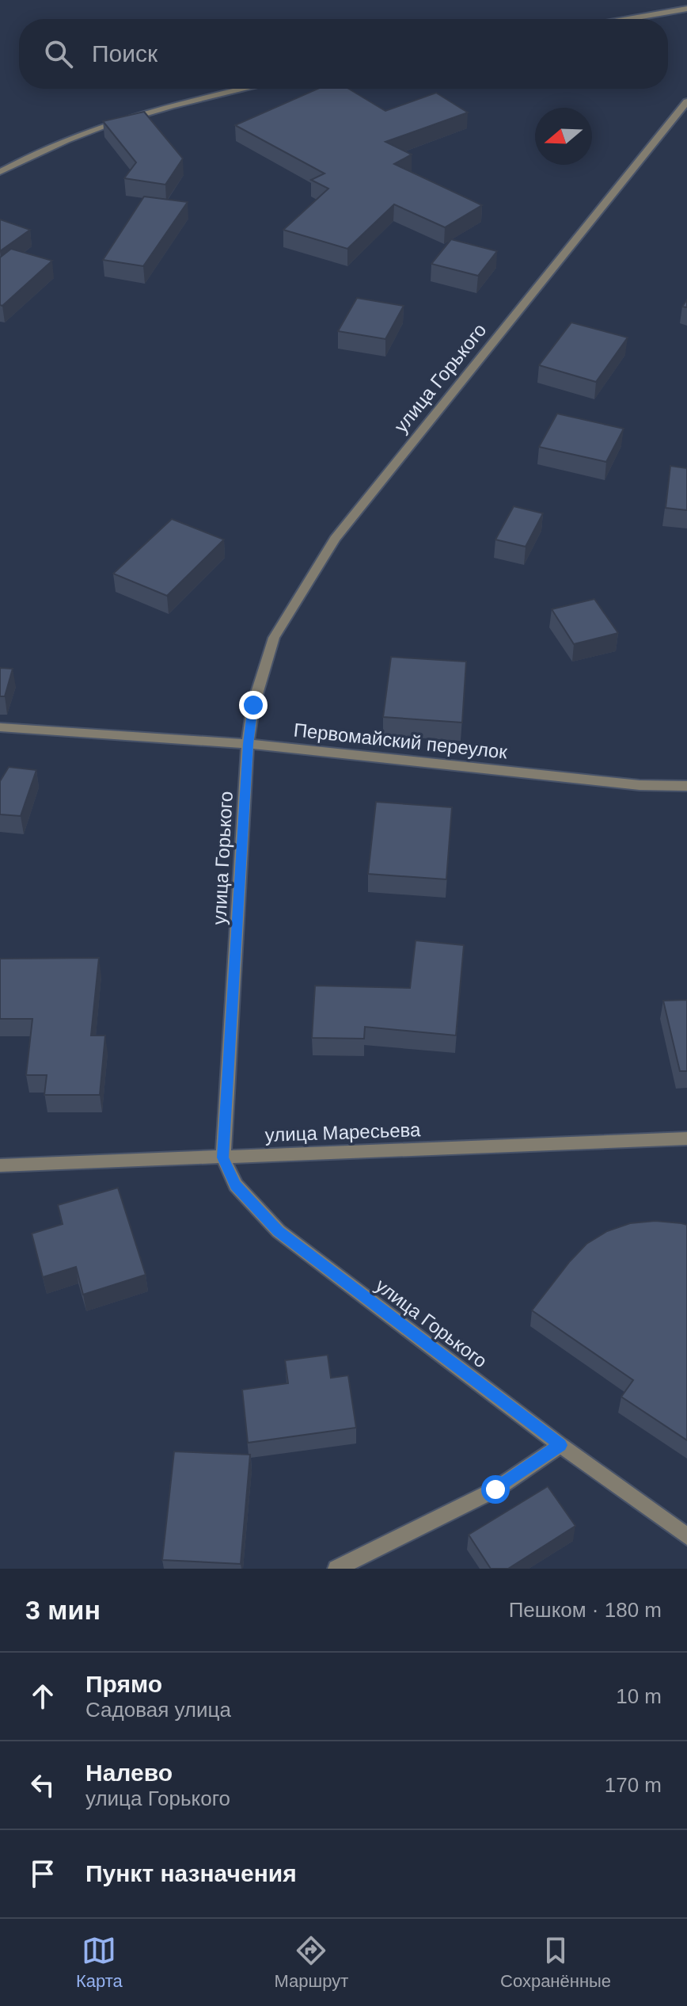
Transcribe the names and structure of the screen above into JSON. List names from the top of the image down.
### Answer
{
  "streets": {
    "street": ["улица Горького", "Первомайский переулок", "улица Маресьева"]
  },
  "crossings": [
    ["улица Горького", "Первомайский переулок"],
    ["улица Горького", "улица Маресьева"]
  ],
  "north": "left",
  "page": {
    "search": "Поиск",
    "heading": ["3 мин", "Пешком · 180 m"],
    "list": [
      ["Прямо", "Садовая улица", "10 m"],
      ["Налево", "улица Горького", "170 m"],
      "Пункт назначения"
    ],
    "nav": ["Карта", "Маршрут", "Сохранённые"]
  }
}
